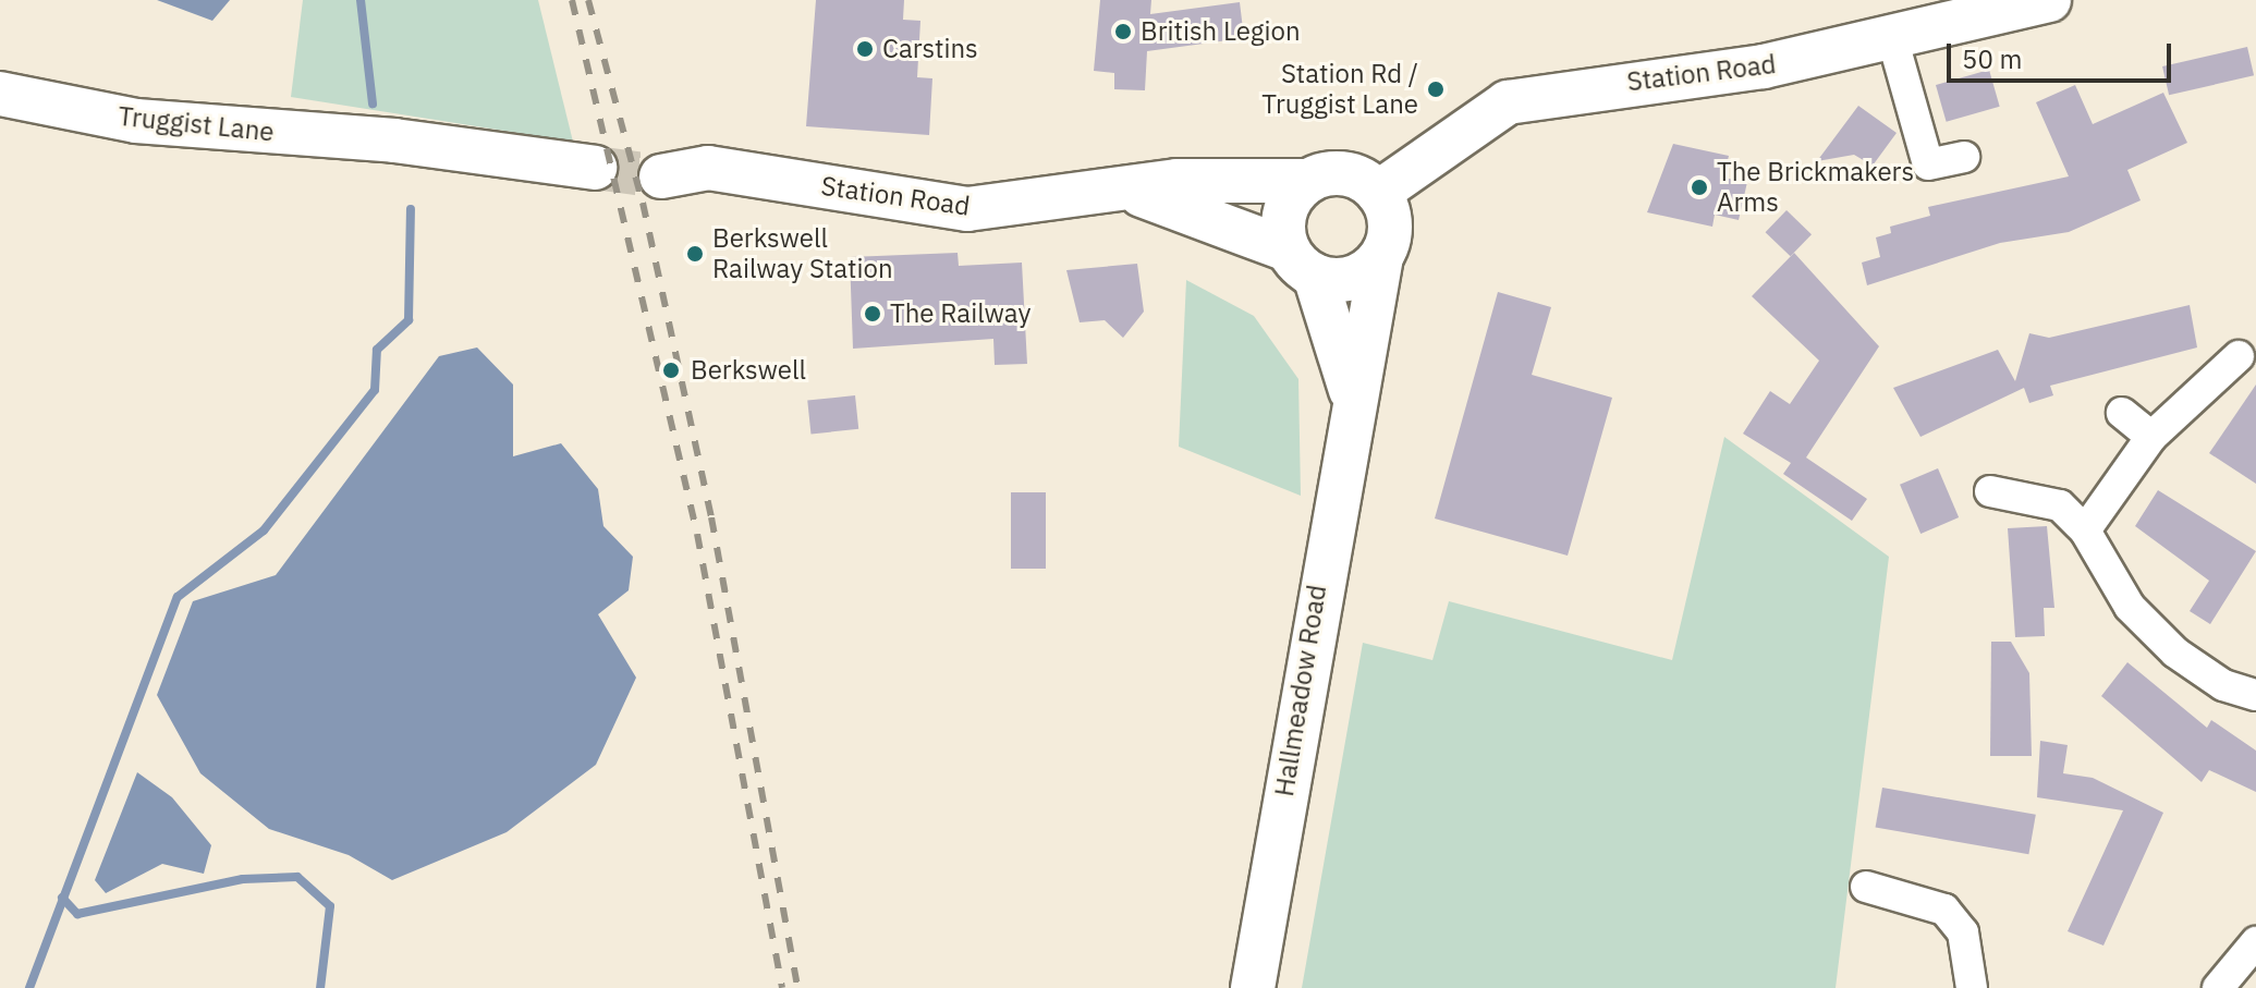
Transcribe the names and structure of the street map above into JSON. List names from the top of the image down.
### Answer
{
  "streets": {
    "street": ["Station Road", "Truggist Lane", "Hallmeadow Road"]
  },
  "crossings": [
    ["Station Road", "Hallmeadow Road"]
  ],
  "places": [
    "British Legion",
    "Carstins",
    "Station Rd / Truggist Lane",
    "The Brickmakers Arms",
    "Berkswell Railway Station",
    "The Railway",
    "Berkswell"
  ],
  "scale_bar": "50 m"
}
